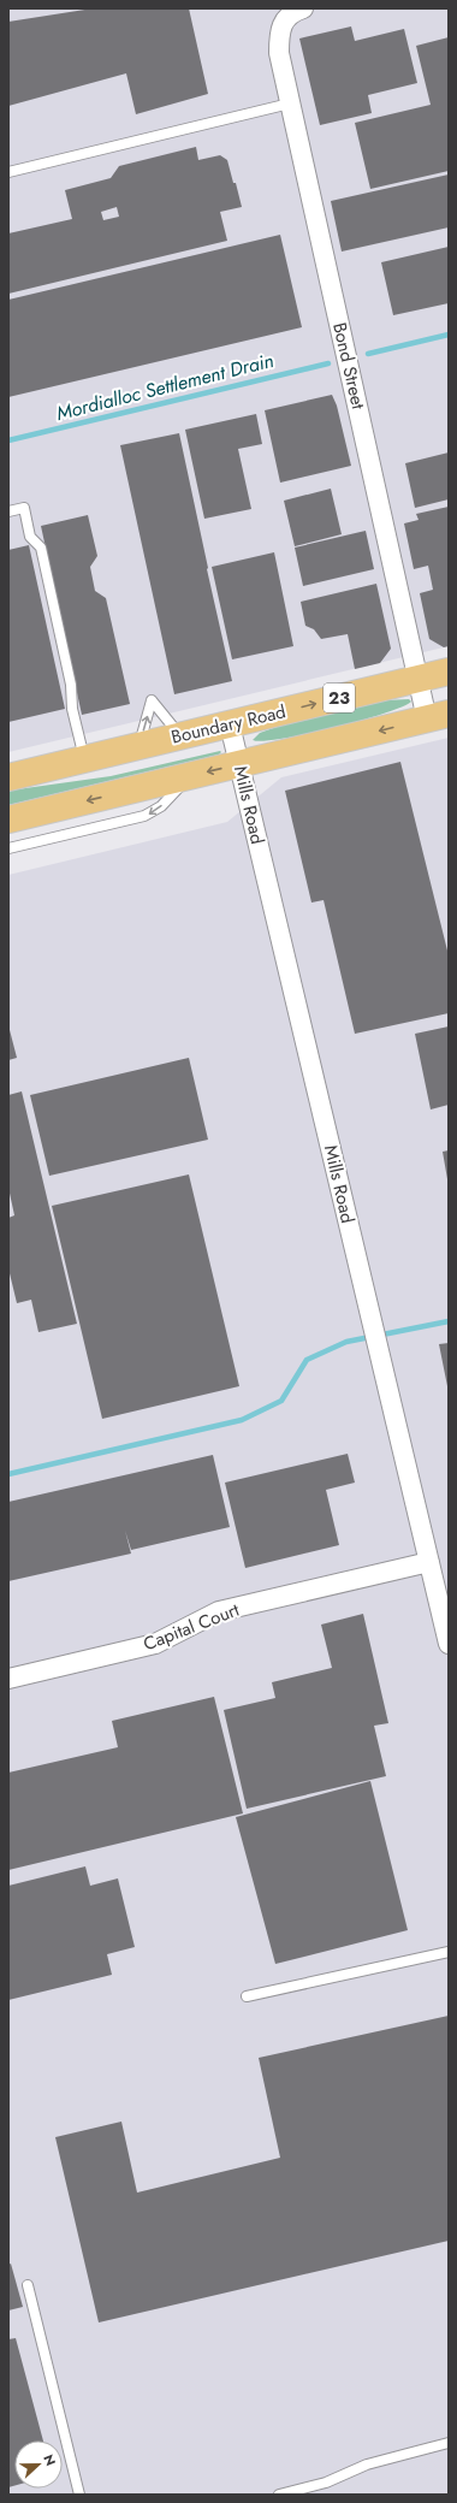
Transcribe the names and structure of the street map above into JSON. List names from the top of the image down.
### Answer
{
  "streets": {
    "main road": ["23", "Boundary Road"],
    "street": ["Bond Street", "Mills Road", "Capital Court"]
  },
  "crossings": [
    ["Bond Street", "23"],
    ["Bond Street", "Boundary Road"],
    ["23", "Mills Road"],
    ["Boundary Road", "Mills Road"],
    ["Mills Road", "Capital Court"]
  ],
  "water": ["Mordialloc Settlement Drain"],
  "north": "right"
}
